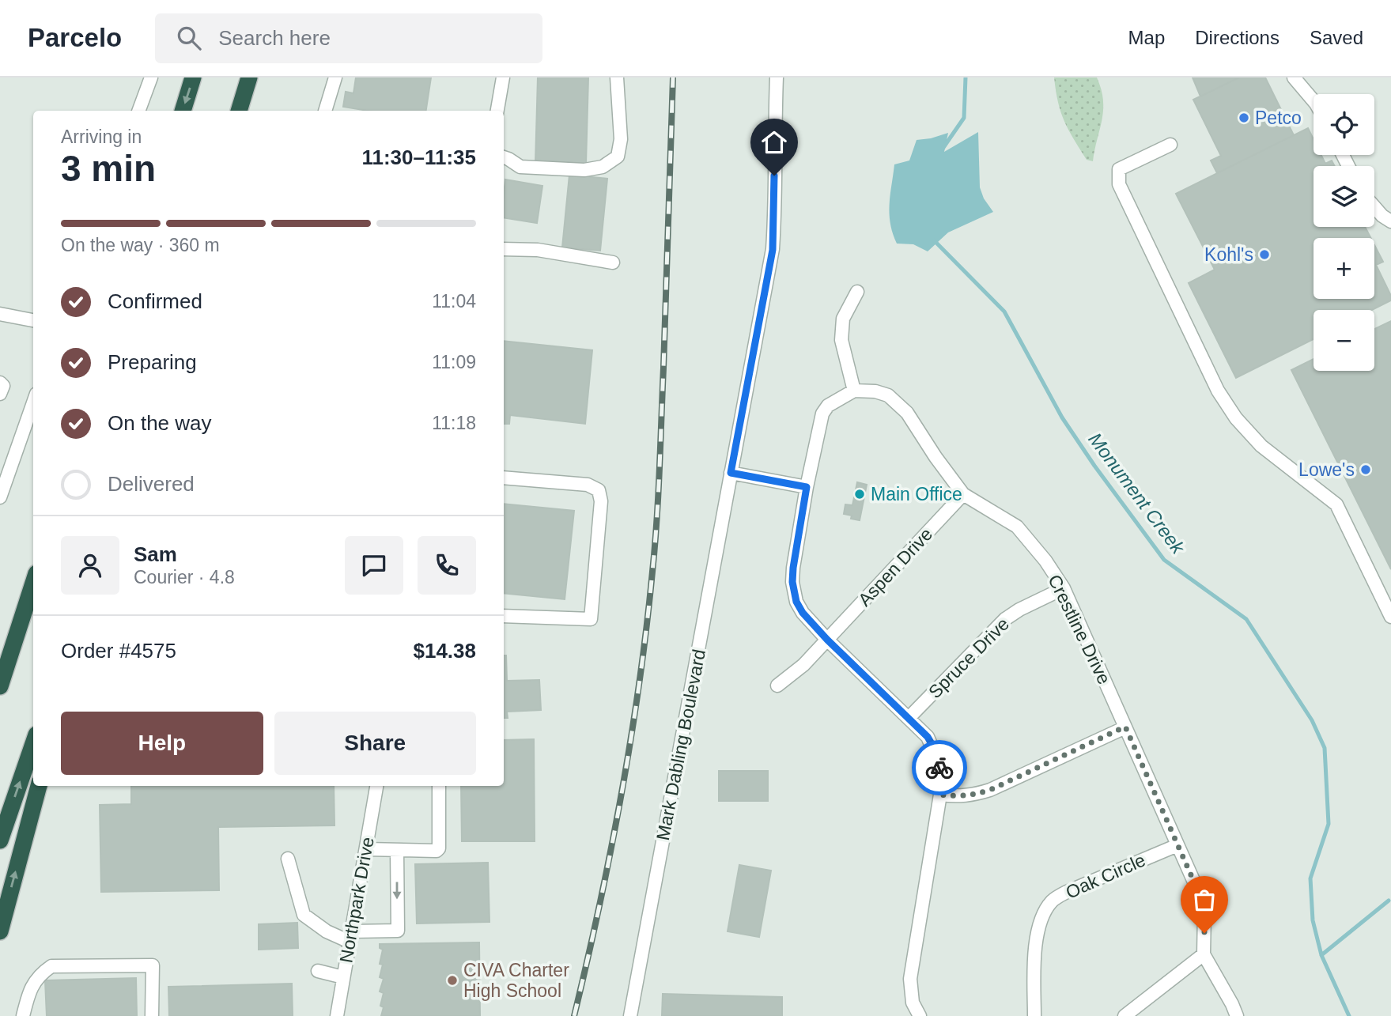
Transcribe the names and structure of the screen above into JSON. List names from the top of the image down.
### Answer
{
  "streets": {
    "street": [
      "Aspen Drive",
      "Crestline Drive",
      "Spruce Drive",
      "Mark Dabling Boulevard",
      "Oak Circle",
      "Northpark Drive"
    ]
  },
  "crossings": [
    ["Aspen Drive", "Crestline Drive"],
    ["Crestline Drive", "Spruce Drive"],
    ["Crestline Drive", "Oak Circle"]
  ],
  "water": ["Monument Creek"],
  "places": [
    "Petco",
    "Kohl's",
    "Lowe's",
    "Main Office",
    "CIVA Charter High School"
  ],
  "page": {
    "header": "Parcelo",
    "search": "Search here",
    "nav": ["Map", "Directions", "Saved"],
    "map_buttons": ["+", "−"],
    "heading": ["3 min", "Arriving in", "11:30–11:35"],
    "panel": [
      "Sam",
      "Courier · 4.8",
      "Order #4575",
      "$14.38"
    ],
    "bar": "On the way · 360 m",
    "list": [
      ["Confirmed", "11:04"],
      ["Preparing", "11:09"],
      ["On the way", "11:18"],
      "Delivered"
    ],
    "buttons": ["Help", "Share"]
  }
}
